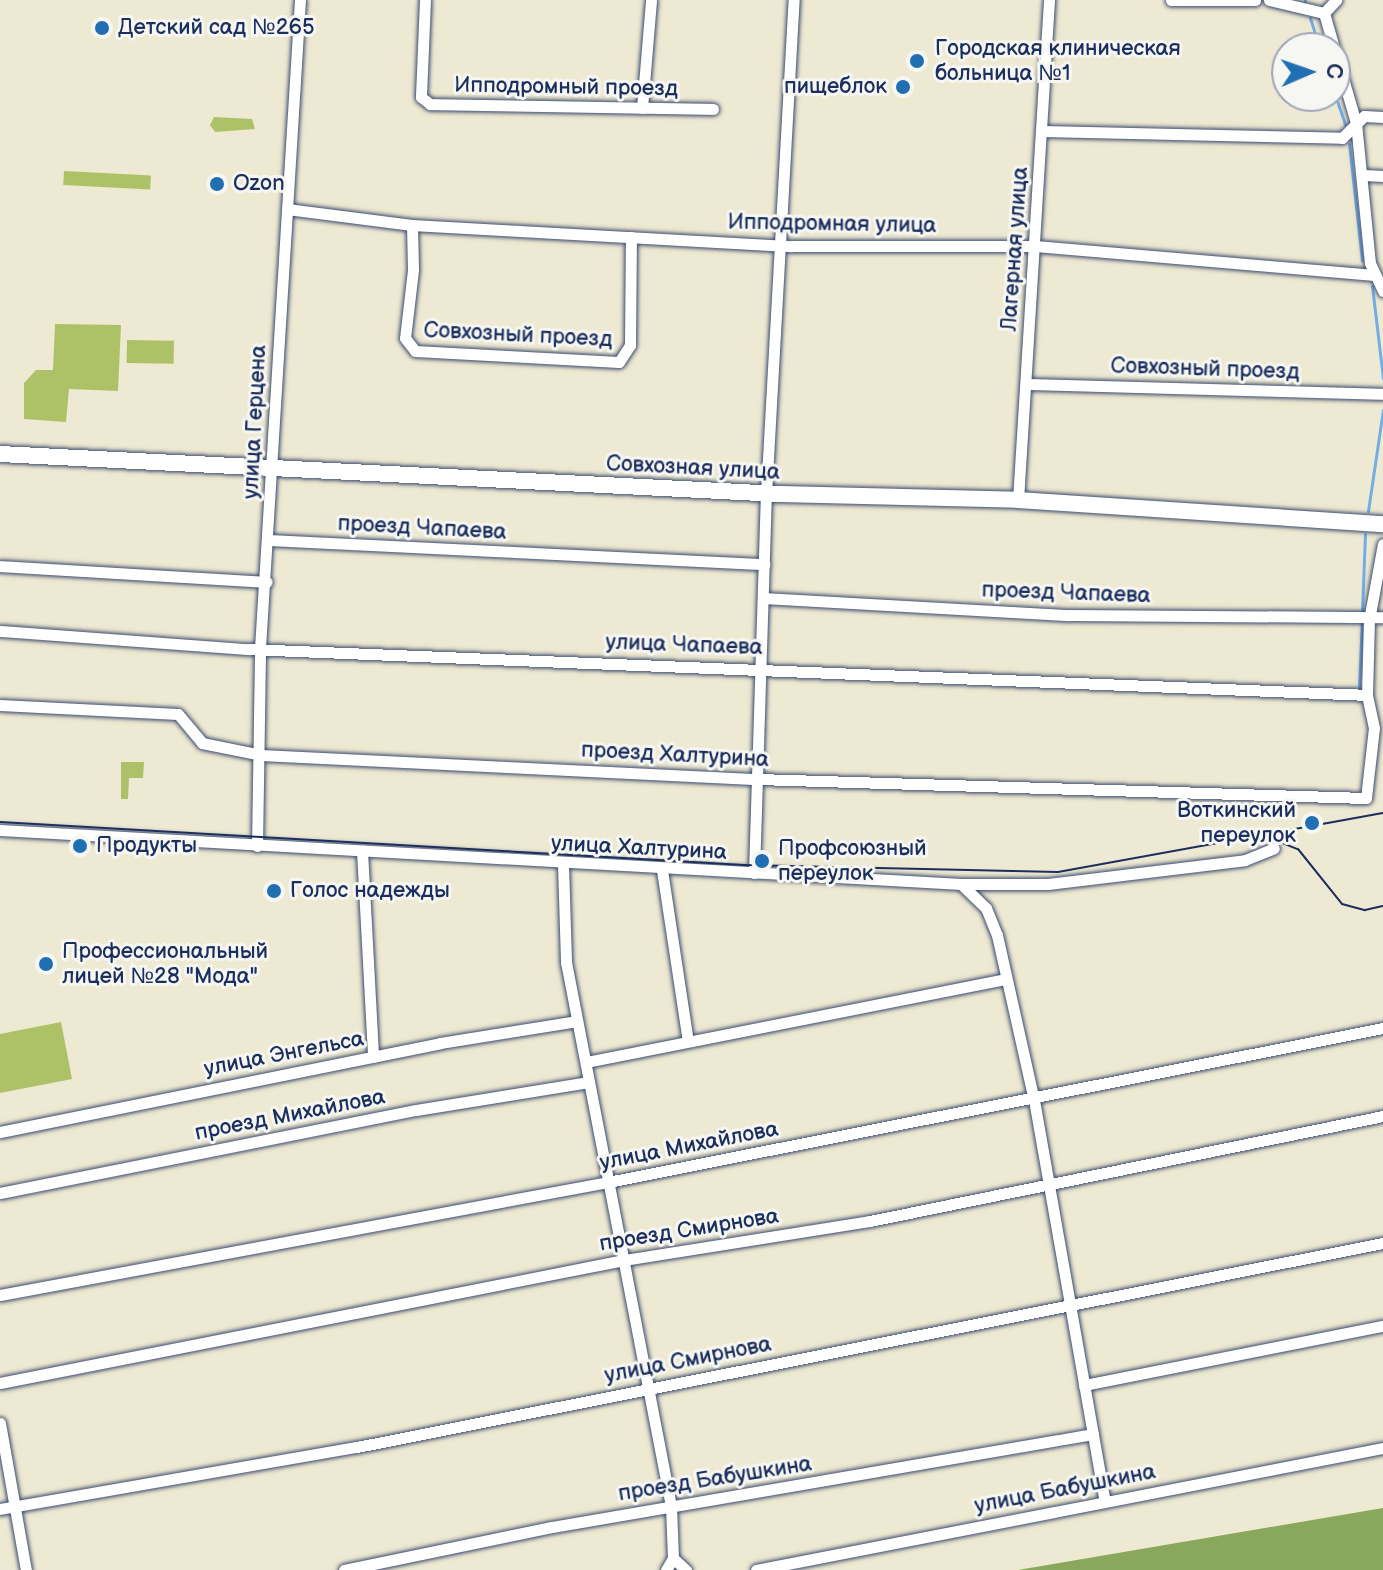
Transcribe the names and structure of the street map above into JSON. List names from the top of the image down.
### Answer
{
  "streets": {
    "street": [
      "Ипподромный проезд",
      "Ипподромная улица",
      "Лагерная улица",
      "Совхозный проезд",
      "улица Герцена",
      "Совхозная улица",
      "проезд Чапаева",
      "улица Чапаева",
      "проезд Халтурина",
      "улица Халтурина",
      "улица Энгельса",
      "проезд Михайлова",
      "улица Михайлова",
      "проезд Смирнова",
      "улица Смирнова",
      "проезд Бабушкина",
      "улица Бабушкина"
    ]
  },
  "crossings": [
    ["Ипподромная улица", "Лагерная улица"],
    ["Ипподромная улица", "Совхозный проезд"],
    ["Ипподромная улица", "улица Герцена"],
    ["Лагерная улица", "Совхозный проезд"],
    ["Лагерная улица", "Совхозная улица"],
    ["улица Герцена", "Совхозная улица"],
    ["улица Герцена", "проезд Чапаева"],
    ["улица Герцена", "улица Чапаева"],
    ["улица Герцена", "проезд Халтурина"],
    ["улица Герцена", "улица Халтурина"]
  ],
  "places": [
    "Детский сад №265",
    "Городская клиническая больница №1",
    "пищеблок",
    "Ozon",
    "Воткинский переулок",
    "Продукты",
    "Профсоюзный переулок",
    "Голос надежды",
    "Профессиональный лицей №28 \"Мода\""
  ],
  "north": "right"
}
